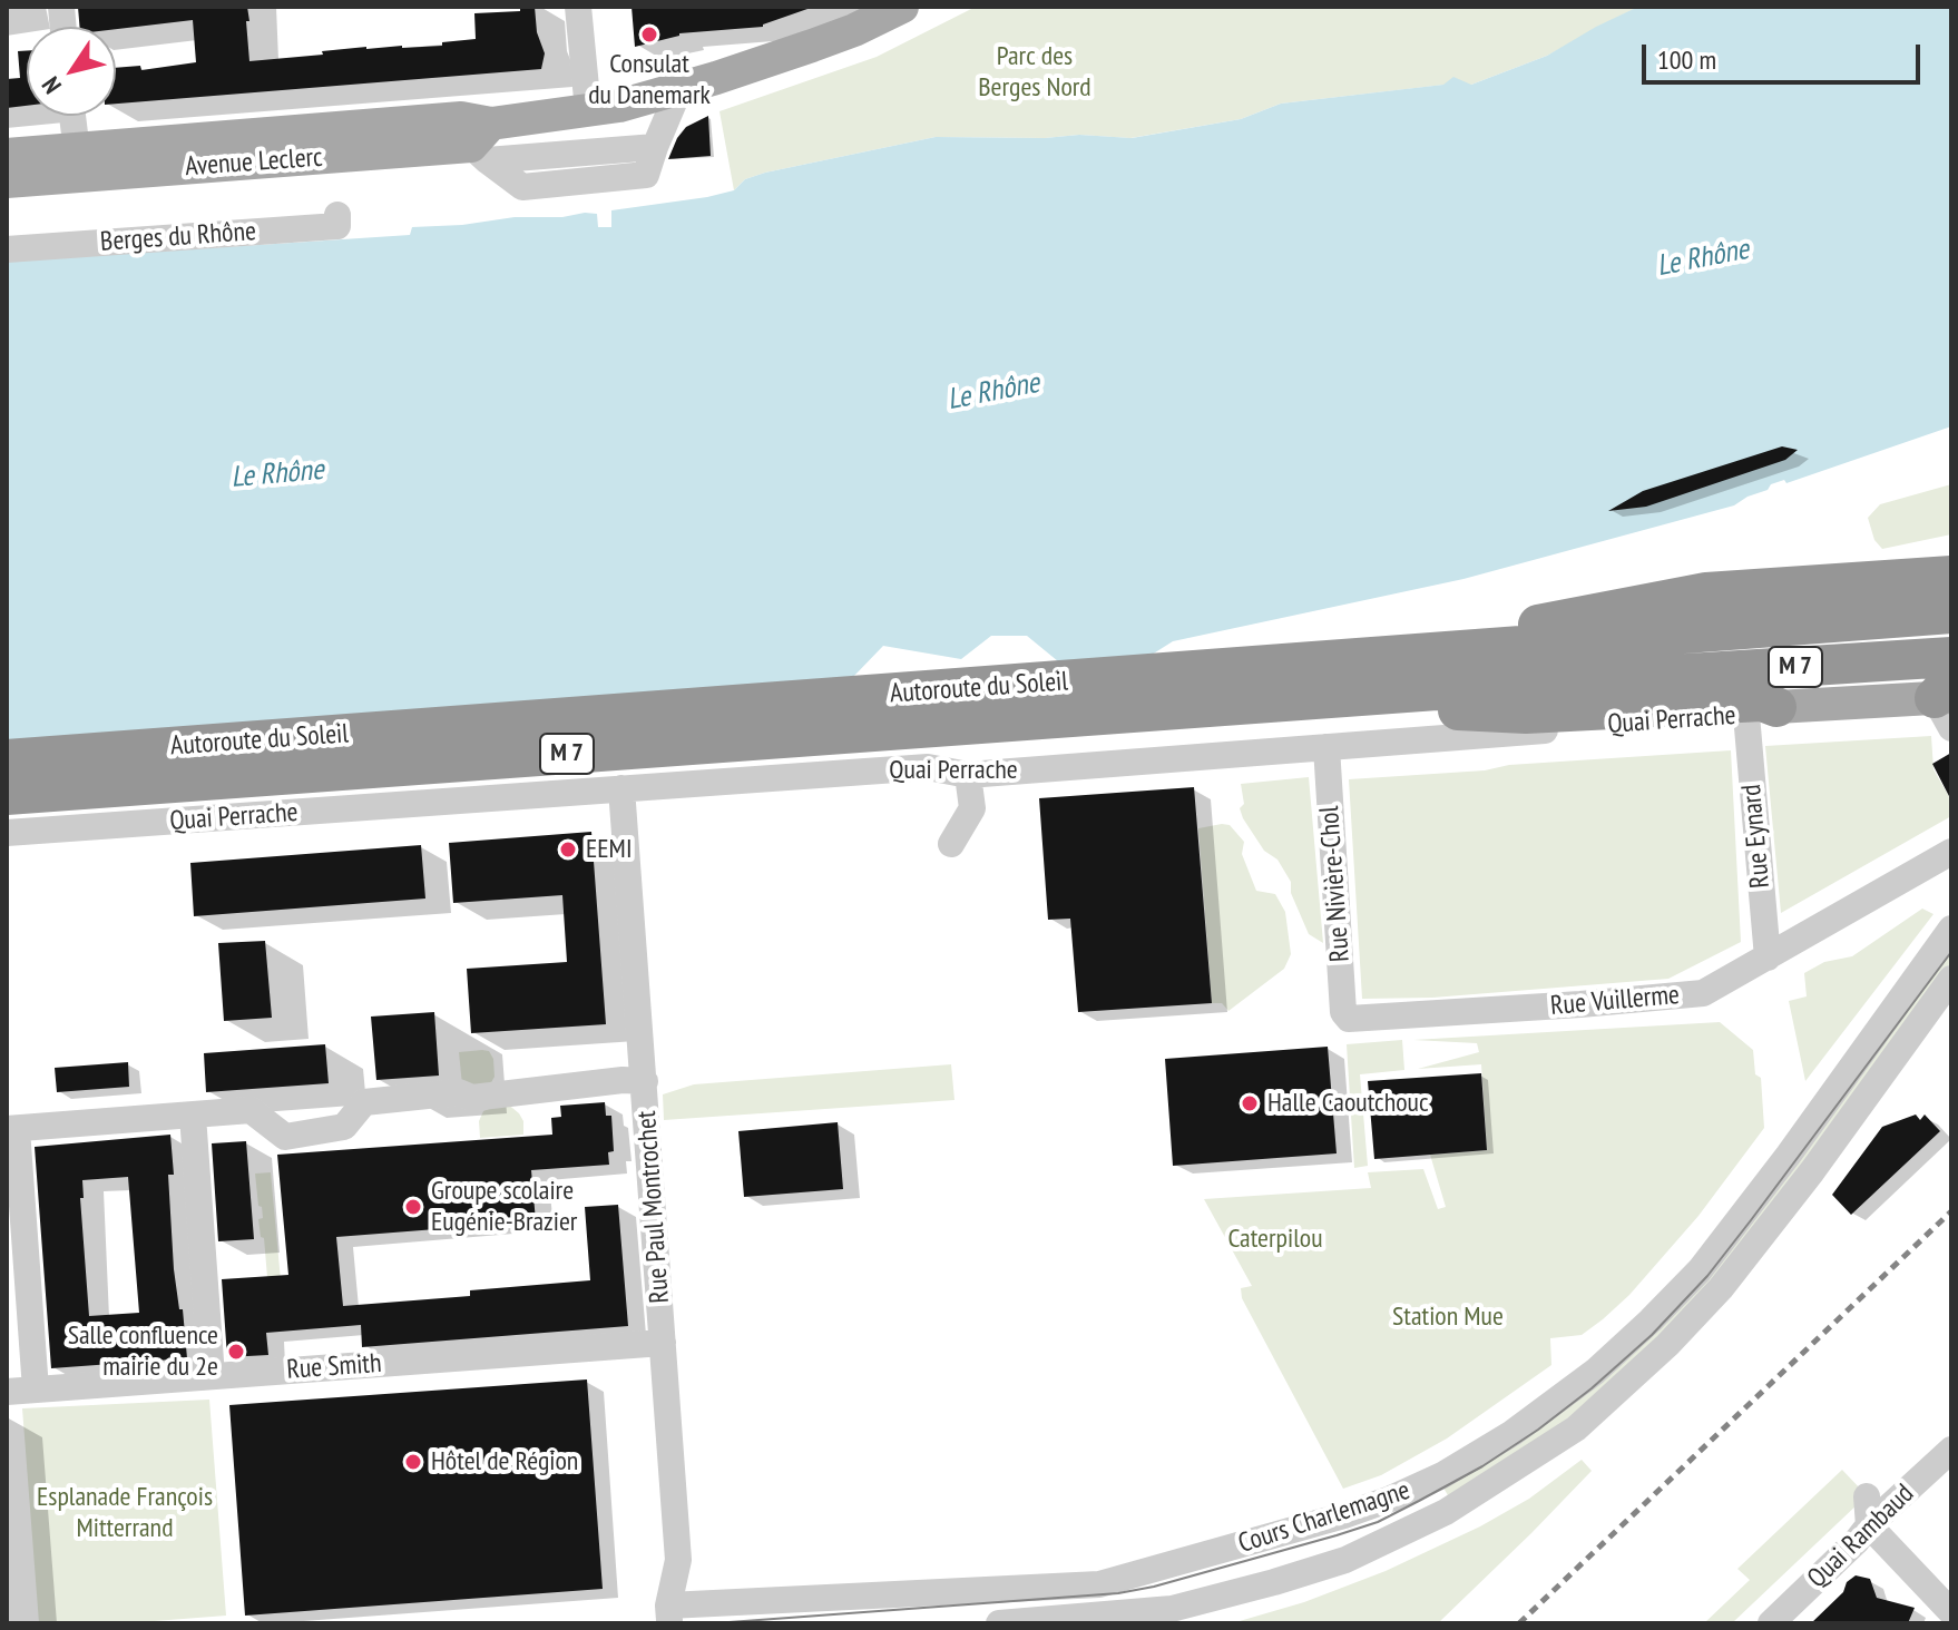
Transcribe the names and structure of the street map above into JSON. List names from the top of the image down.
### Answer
{
  "streets": {
    "highway": ["M 7", "Autoroute du Soleil"],
    "main road": ["Avenue Leclerc", "Quai Perrache"],
    "street": [
      "Berges du Rhône",
      "Rue Eynard",
      "Rue Nivière-Chol",
      "Rue Vuillerme",
      "Rue Paul Montrochet",
      "Rue Smith",
      "Cours Charlemagne",
      "Quai Rambaud"
    ]
  },
  "crossings": [
    ["Autoroute du Soleil", "Quai Perrache"],
    ["Quai Perrache", "Rue Eynard"],
    ["Quai Perrache", "Rue Nivière-Chol"],
    ["Quai Perrache", "Rue Paul Montrochet"],
    ["Rue Eynard", "Rue Vuillerme"],
    ["Rue Nivière-Chol", "Rue Vuillerme"],
    ["Rue Paul Montrochet", "Rue Smith"],
    ["Rue Paul Montrochet", "Cours Charlemagne"]
  ],
  "water": ["Le Rhône"],
  "parks": [
    "Parc des Berges Nord",
    "Caterpilou",
    "Station Mue",
    "Esplanade François Mitterrand"
  ],
  "places": [
    "Consulat du Danemark",
    "EEMI",
    "Halle Caoutchouc",
    "Groupe scolaire Eugénie-Brazier",
    "Salle confluence mairie du 2e",
    "Hôtel de Région"
  ],
  "scale_bar": "100 m",
  "north": "bottom left"
}
